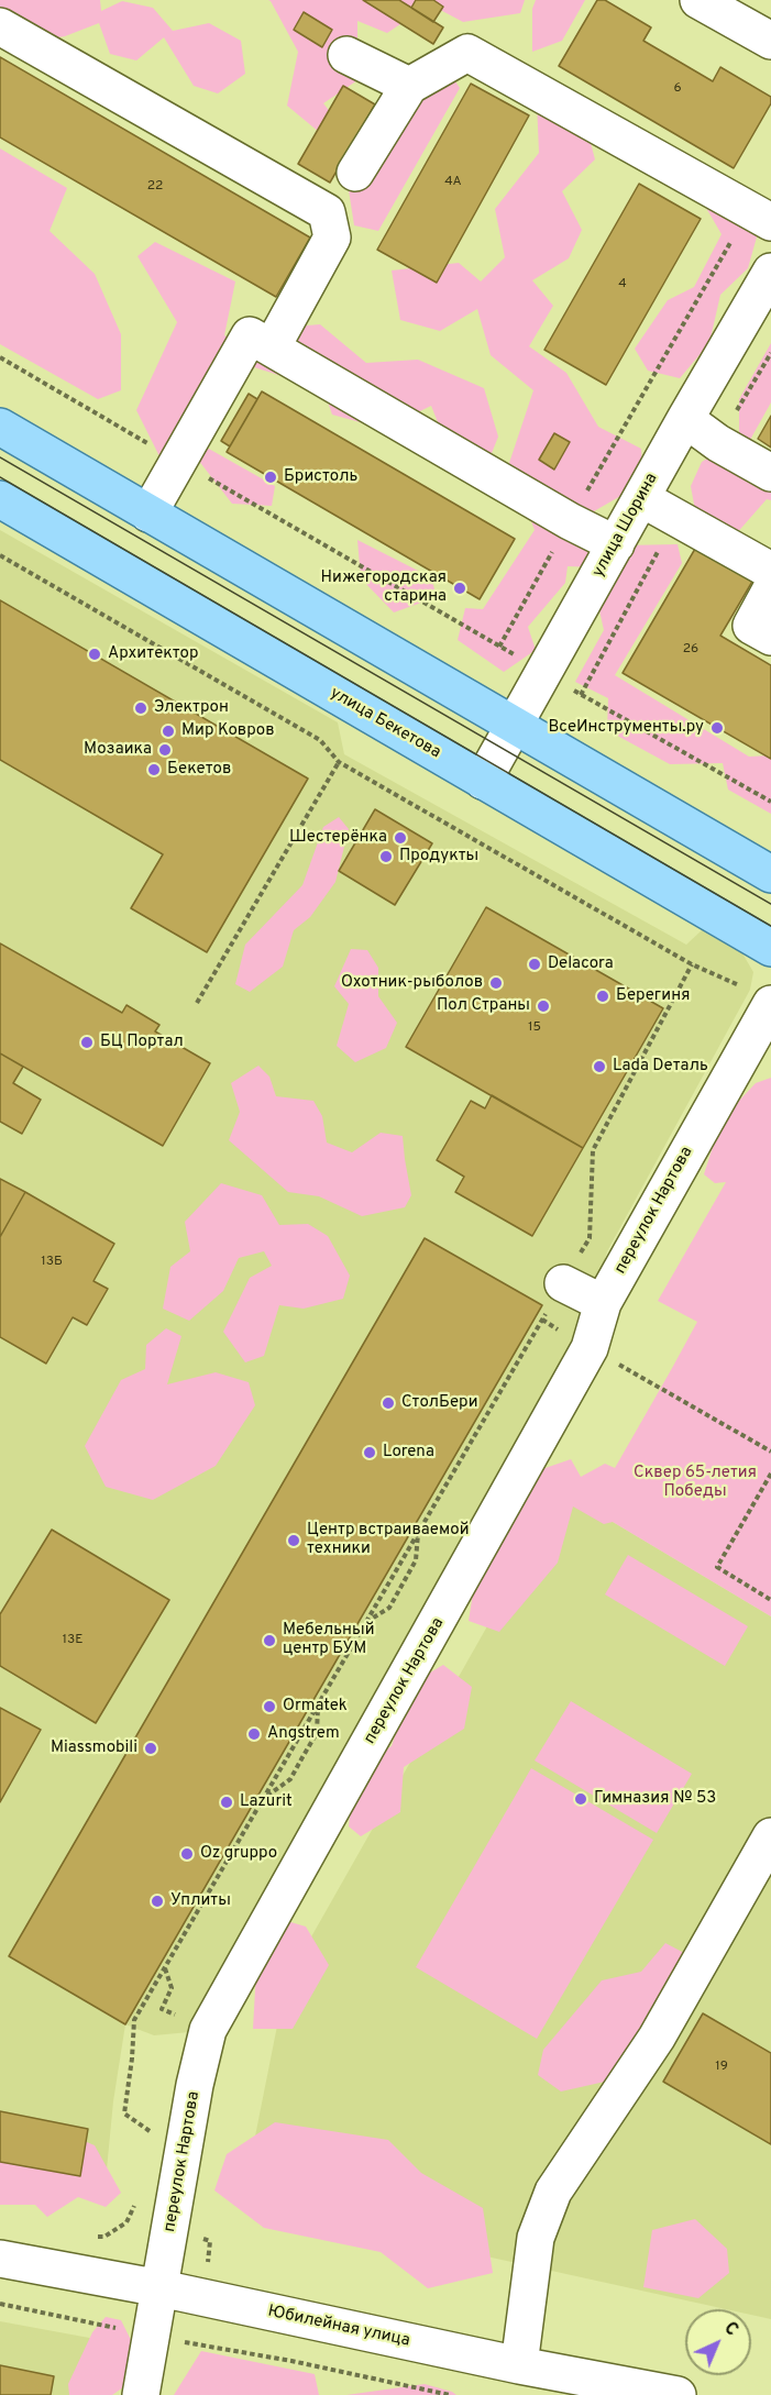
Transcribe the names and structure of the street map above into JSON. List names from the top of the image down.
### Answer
{
  "streets": {
    "main road": ["улица Бекетова"],
    "street": ["улица Шорина", "переулок Нартова", "Юбилейная улица"]
  },
  "crossings": [
    ["улица Шорина", "улица Бекетова"],
    ["переулок Нартова", "Юбилейная улица"]
  ],
  "parks": ["Сквер 65-летия Победы"],
  "places": [
    "Бристоль",
    "Нижегородская старина",
    "Архитектор",
    "Электрон",
    "ВсеИнструменты.ру",
    "Мир Ковров",
    "Мозаика",
    "Бекетов",
    "Шестерёнка",
    "Продукты",
    "Delacora",
    "Охотник-рыболов",
    "Берегиня",
    "Пол Страны",
    "БЦ Портал",
    "Lada Dеталь",
    "СтолБери",
    "Lorena",
    "Центр встраиваемой техники",
    "Мебельный центр БУМ",
    "Ormatek",
    "Angstrem",
    "Miassmobili",
    "Гимназия № 53",
    "Lazurit",
    "Oz gruppo",
    "Уплиты"
  ],
  "house_numbers": [
    "6",
    "4А",
    "22",
    "4",
    "26",
    "15",
    "13Б",
    "13Е",
    "19"
  ],
  "north": "top right"
}
